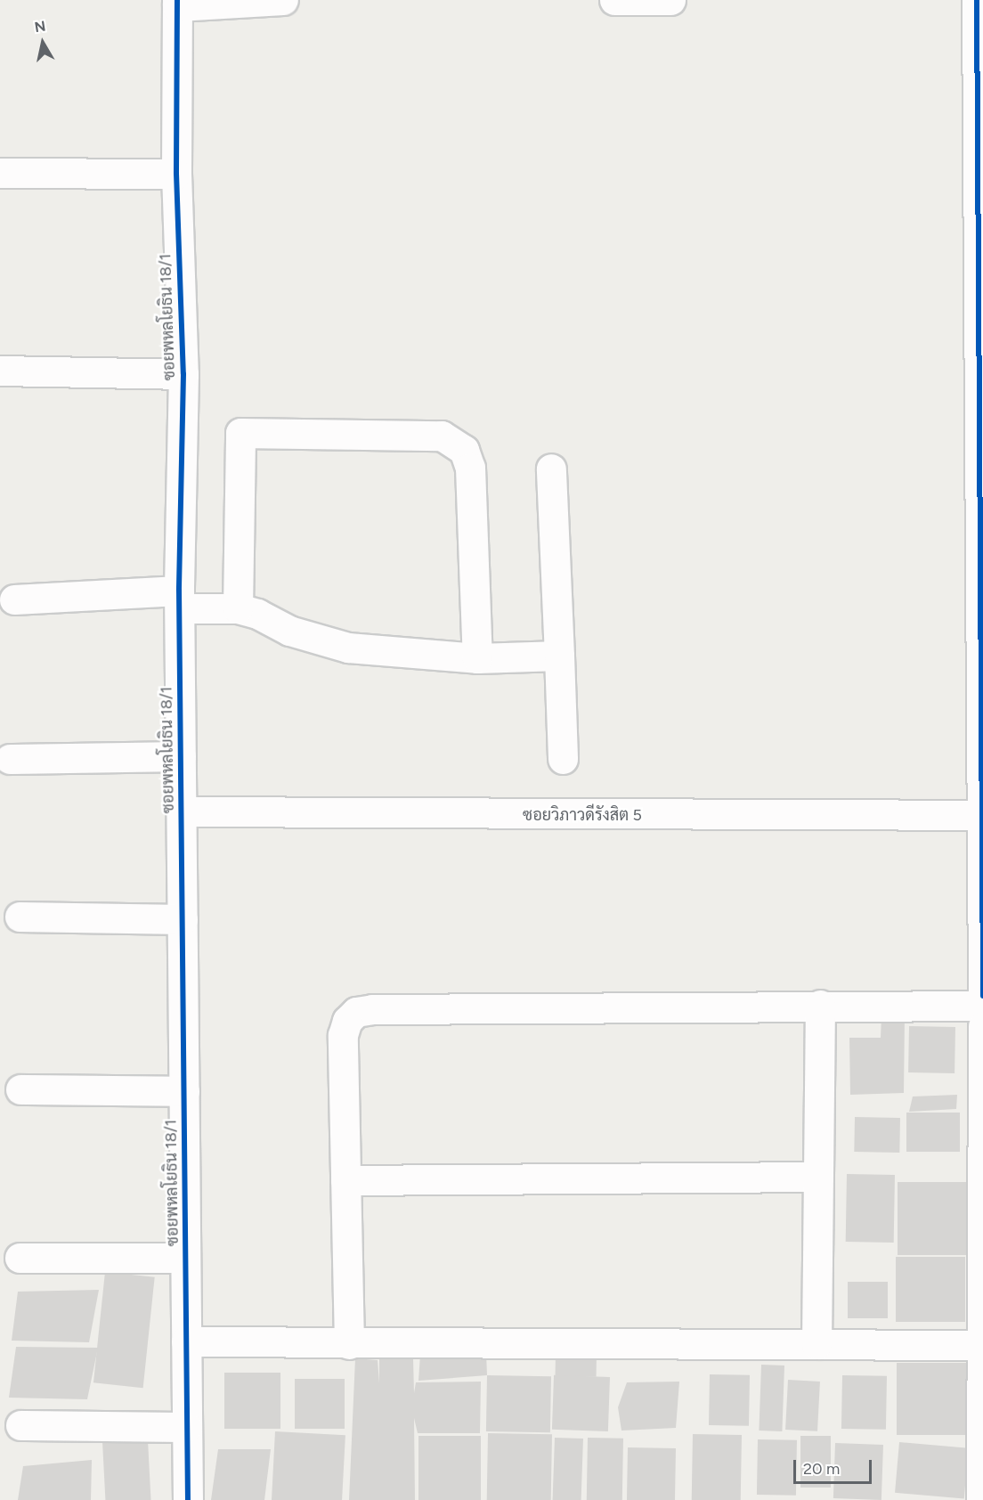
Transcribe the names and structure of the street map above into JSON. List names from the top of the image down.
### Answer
{
  "streets": {
    "street": ["ซอยพหลโยธิน 18/1", "ซอยวิภาวดีรังสิต 5"]
  },
  "crossings": [
    ["ซอยพหลโยธิน 18/1", "ซอยวิภาวดีรังสิต 5"]
  ],
  "scale_bar": "20 m",
  "north": "top"
}
